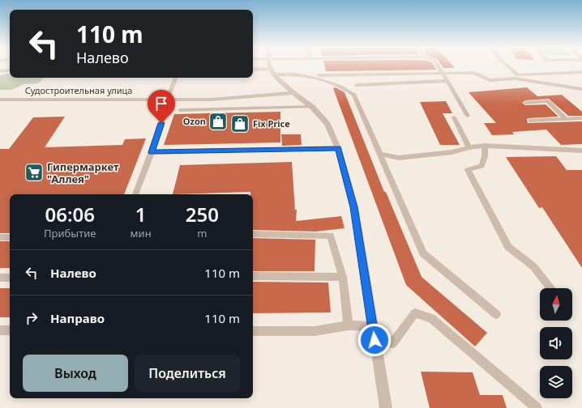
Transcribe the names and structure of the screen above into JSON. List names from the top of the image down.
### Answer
{
  "streets": {
    "street": ["Судостроительная улица"]
  },
  "places": {
    "shop": ["Ozon", "Fix Price"],
    "supermarket": ["Гипермаркет \"Аллея\""]
  },
  "north": "top",
  "page": {
    "turn": ["110 m", "Налево"],
    "eta": [
      "06:06",
      "Прибытие",
      "1",
      "мин",
      "250",
      "m"
    ],
    "list": [
      {
        "name": "Налево",
        "value": "110 m"
      },
      {
        "name": "Направо",
        "value": "110 m"
      }
    ],
    "buttons": ["Выход", "Поделиться"]
  }
}
